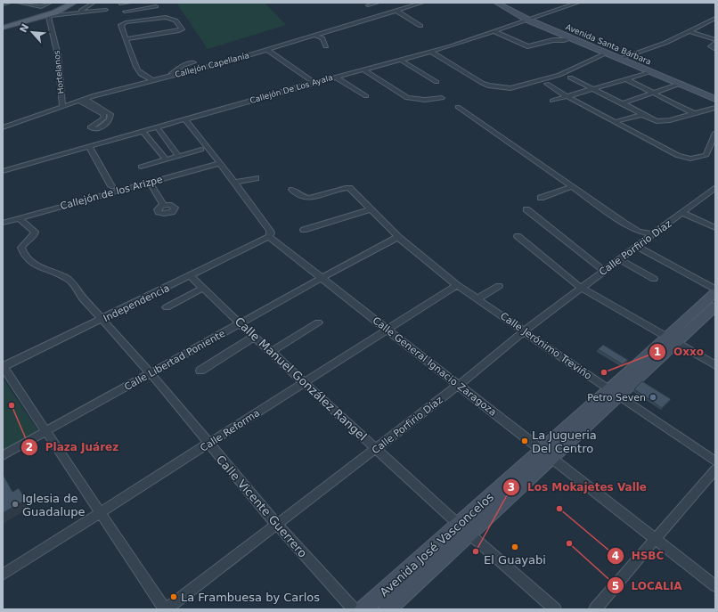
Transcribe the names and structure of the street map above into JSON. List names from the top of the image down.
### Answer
{
  "streets": {
    "main road": ["Avenida Santa Bárbara", "Avenida José Vasconcelos"],
    "street": [
      "Callejón Capellanía",
      "Hortelanos",
      "Callejón De Los Ayala",
      "Callejón de los Arizpe",
      "Calle Porfirio Díaz",
      "Independencia",
      "Calle Jerónimo Treviño",
      "Calle Libertad Poniente",
      "Calle General Ignacio Zaragoza",
      "Calle Manuel González Rangel",
      "Calle Reforma",
      "Calle Vicente Guerrero"
    ]
  },
  "crossings": [
    ["Avenida Santa Bárbara", "Callejón De Los Ayala"],
    ["Callejón Capellanía", "Hortelanos"],
    ["Callejón de los Arizpe", "Calle Vicente Guerrero"],
    ["Calle Porfirio Díaz", "Calle Jerónimo Treviño"],
    ["Calle Porfirio Díaz", "Calle General Ignacio Zaragoza"],
    ["Calle Porfirio Díaz", "Calle Manuel González Rangel"],
    ["Calle Porfirio Díaz", "Calle Vicente Guerrero"],
    ["Independencia", "Calle General Ignacio Zaragoza"],
    ["Independencia", "Calle Manuel González Rangel"],
    ["Independencia", "Calle Vicente Guerrero"],
    ["Calle Jerónimo Treviño", "Calle Libertad Poniente"],
    ["Calle Jerónimo Treviño", "Calle Reforma"],
    ["Calle Jerónimo Treviño", "Avenida José Vasconcelos"],
    ["Calle Libertad Poniente", "Calle General Ignacio Zaragoza"],
    ["Calle Libertad Poniente", "Calle Manuel González Rangel"],
    ["Calle Libertad Poniente", "Calle Vicente Guerrero"],
    ["Calle General Ignacio Zaragoza", "Calle Reforma"],
    ["Calle General Ignacio Zaragoza", "Avenida José Vasconcelos"],
    ["Calle Manuel González Rangel", "Calle Reforma"],
    ["Calle Manuel González Rangel", "Avenida José Vasconcelos"],
    ["Calle Reforma", "Calle Vicente Guerrero"]
  ],
  "places": [
    "Oxxo",
    "Petro Seven",
    "Plaza Juárez",
    "La Jugueria Del Centro",
    "Iglesia de Guadalupe",
    "HSBC",
    "LOCALIA",
    "El Guayabi",
    "Los Mokajetes Valle",
    "La Frambuesa by Carlos"
  ],
  "north": "top left"
}
